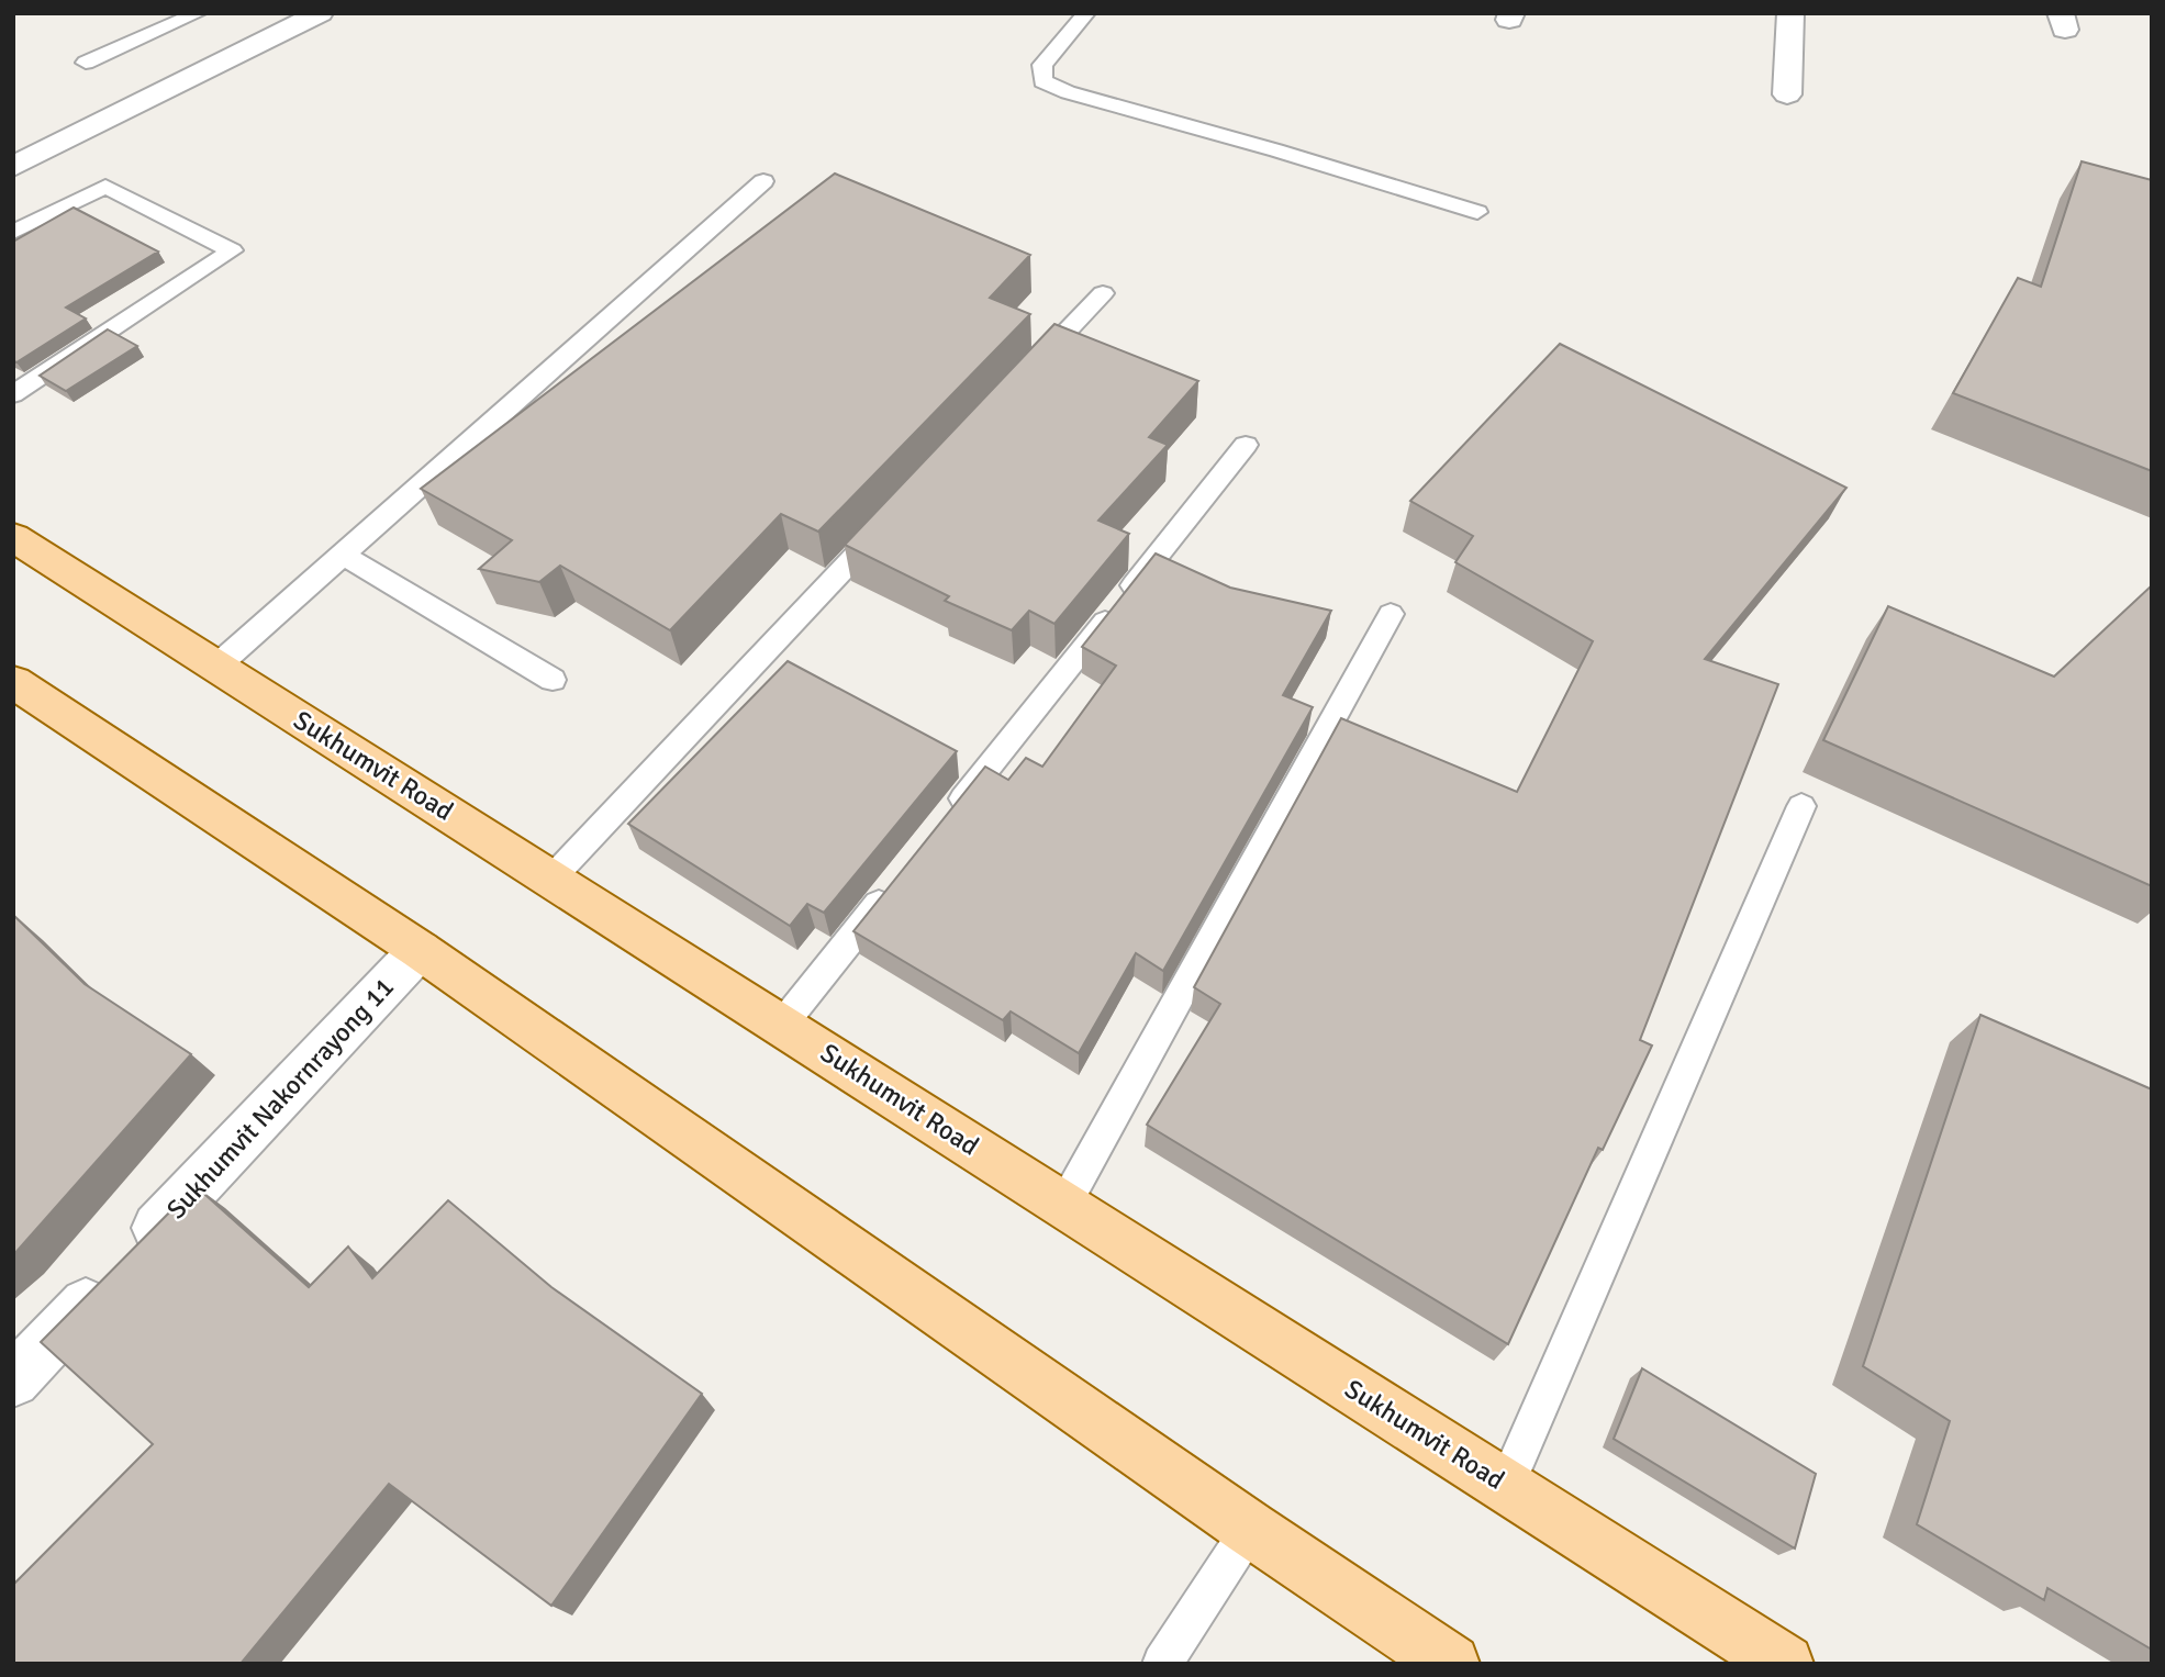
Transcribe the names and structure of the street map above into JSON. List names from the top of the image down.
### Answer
{
  "streets": {
    "main road": ["Sukhumvit Road"],
    "street": ["Sukhumvit Nakornrayong 11"]
  }
}
